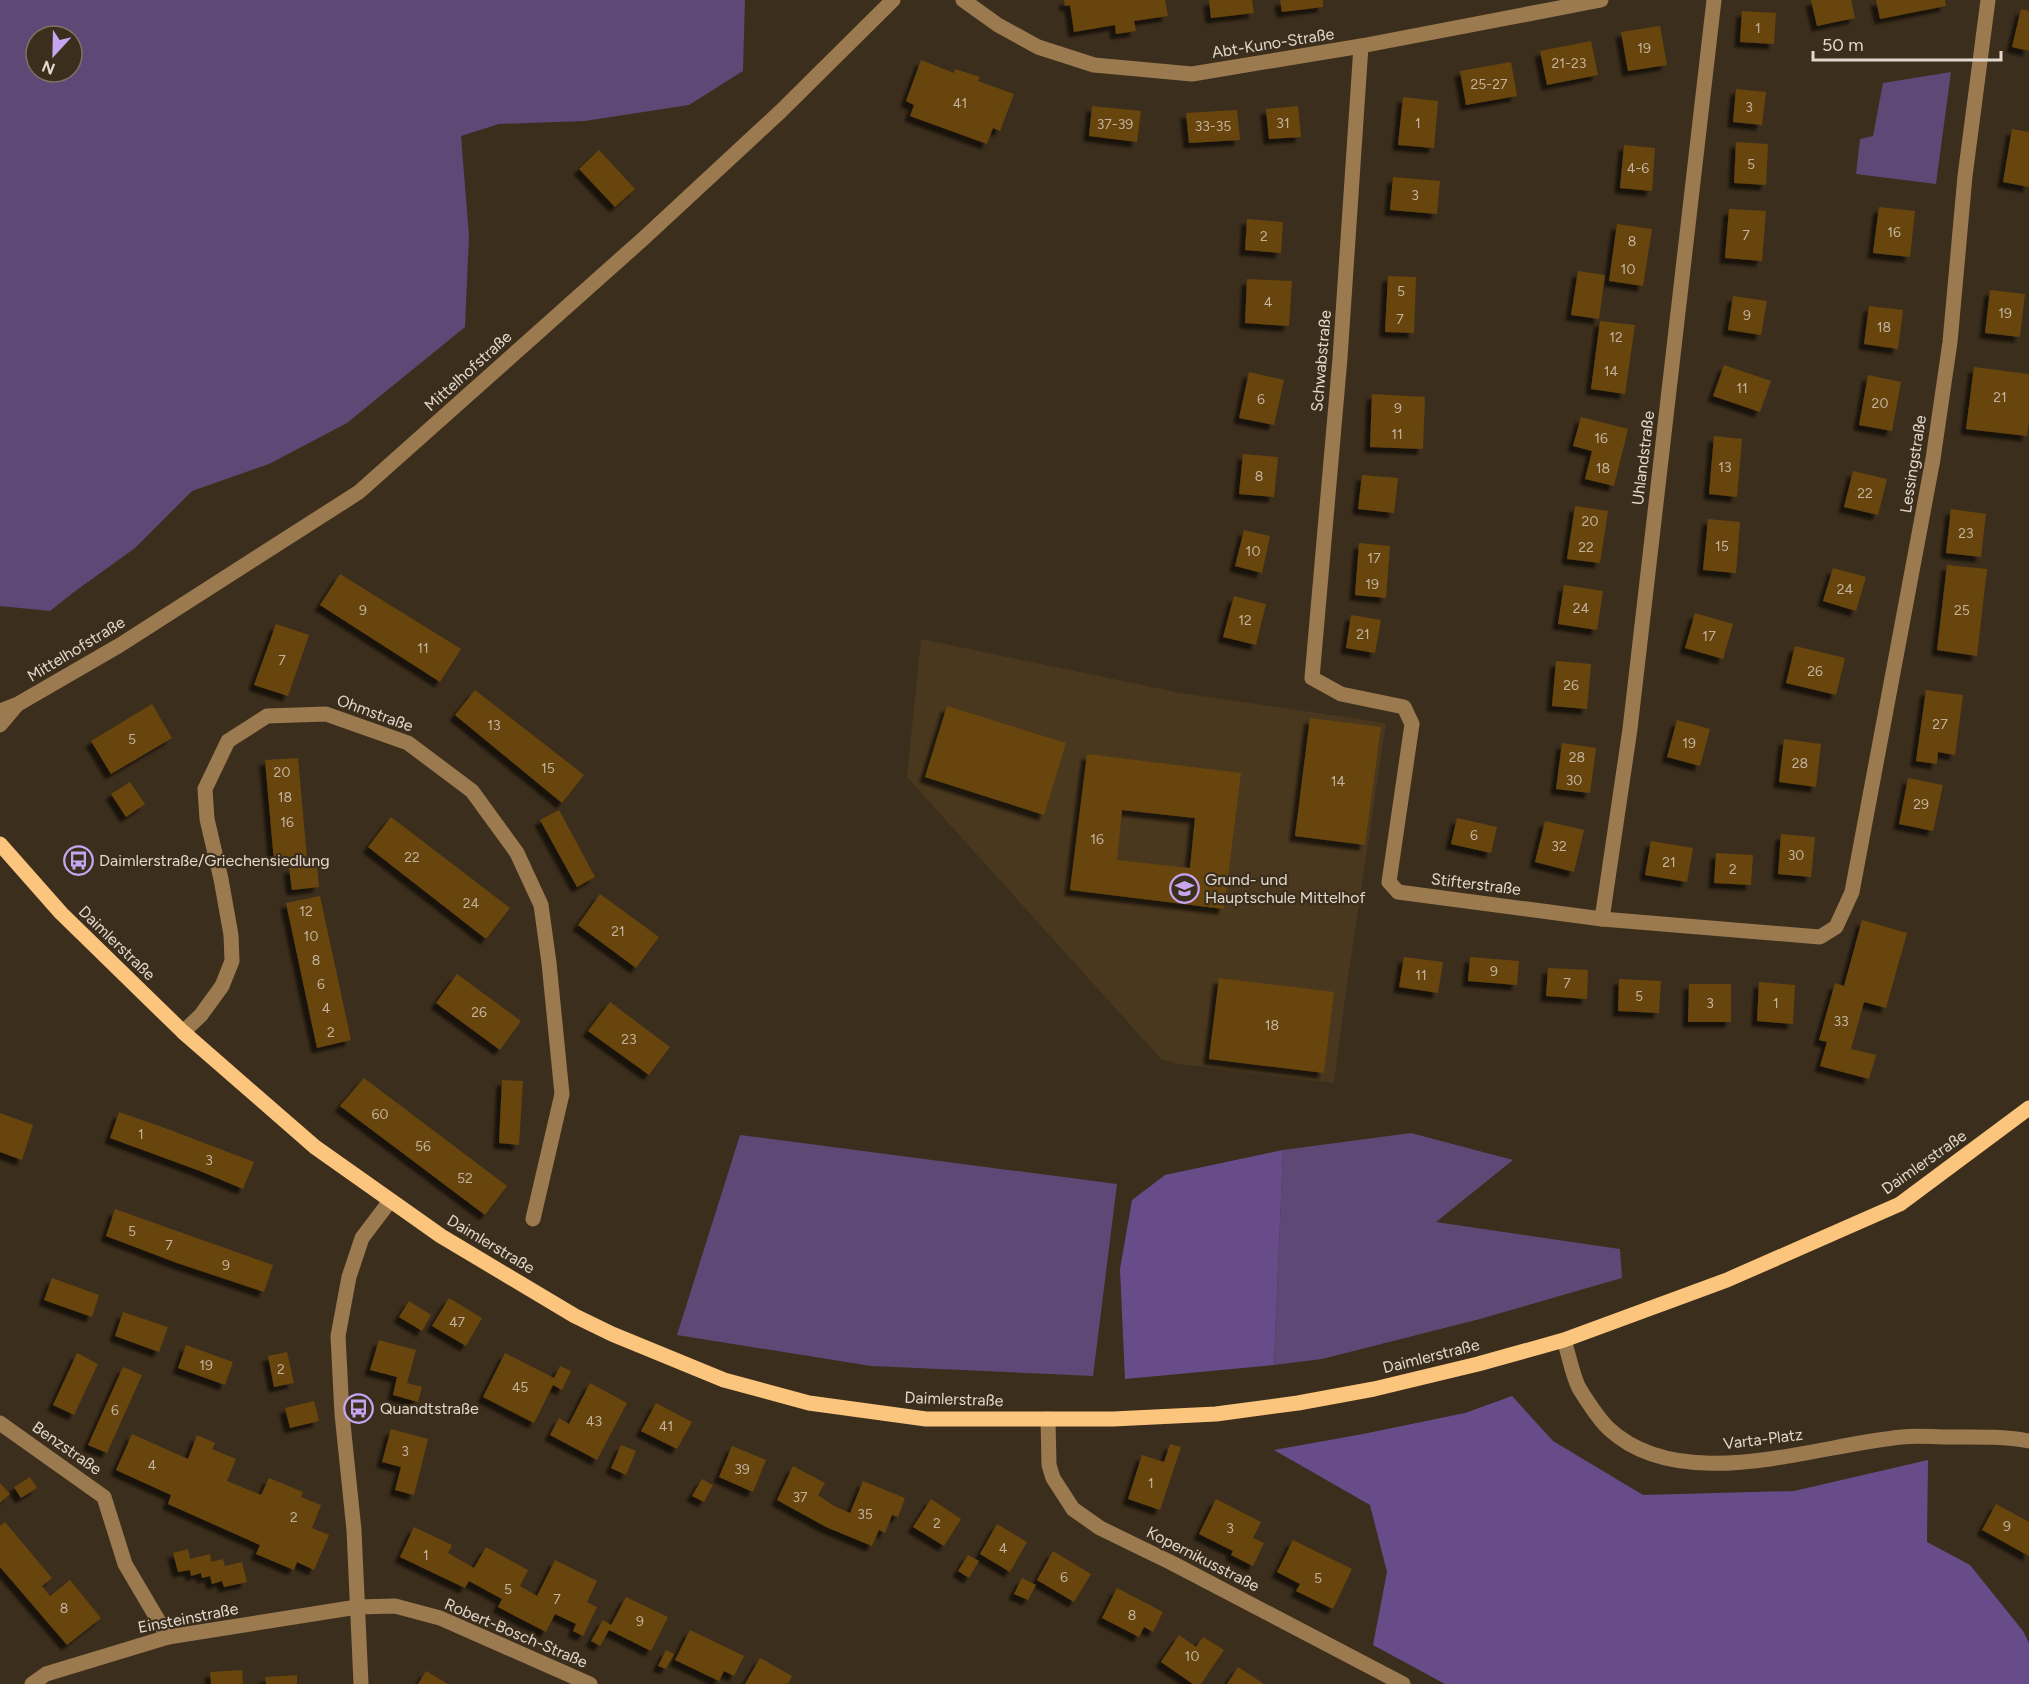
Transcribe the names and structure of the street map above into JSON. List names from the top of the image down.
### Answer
{
  "streets": {
    "main road": ["Daimlerstraße"],
    "street": [
      "Abt-Kuno-Straße",
      "Schwabstraße",
      "Mittelhofstraße",
      "Uhlandstraße",
      "Lessingstraße",
      "Ohmstraße",
      "Stifterstraße",
      "Varta-Platz",
      "Benzstraße",
      "Kopernikusstraße",
      "Einsteinstraße",
      "Robert-Bosch-Straße"
    ]
  },
  "crossings": [
    ["Abt-Kuno-Straße", "Schwabstraße"],
    ["Schwabstraße", "Stifterstraße"],
    ["Uhlandstraße", "Stifterstraße"],
    ["Lessingstraße", "Stifterstraße"],
    ["Ohmstraße", "Daimlerstraße"],
    ["Daimlerstraße", "Varta-Platz"],
    ["Daimlerstraße", "Kopernikusstraße"],
    ["Benzstraße", "Einsteinstraße"],
    ["Einsteinstraße", "Robert-Bosch-Straße"]
  ],
  "places": {
    "bus stop": ["Daimlerstraße/Griechensiedlung", "Quandtstraße"],
    "school or university": ["Grund- und Hauptschule Mittelhof"]
  },
  "house_numbers": [
    "1",
    "19",
    "21-23",
    "25-27",
    "41",
    "3",
    "31",
    "1",
    "37-39",
    "33-35",
    "5",
    "4-6",
    "3",
    "16",
    "7",
    "2",
    "8",
    "10",
    "5",
    "4",
    "19",
    "9",
    "7",
    "18",
    "12",
    "14",
    "11",
    "21",
    "6",
    "20",
    "9",
    "11",
    "16",
    "13",
    "18",
    "8",
    "22",
    "20",
    "23",
    "15",
    "22",
    "10",
    "17",
    "19",
    "24",
    "24",
    "9",
    "25",
    "12",
    "21",
    "17",
    "11",
    "7",
    "26",
    "26",
    "27",
    "13",
    "5",
    "19",
    "28",
    "28",
    "15",
    "20",
    "30",
    "14",
    "18",
    "29",
    "16",
    "6",
    "16",
    "32",
    "30",
    "22",
    "21",
    "2",
    "24",
    "12",
    "21",
    "10",
    "8",
    "9",
    "11",
    "7",
    "6",
    "5",
    "3",
    "1",
    "4",
    "26",
    "33",
    "18",
    "2",
    "23",
    "60",
    "1",
    "56",
    "3",
    "52",
    "5",
    "7",
    "9",
    "47",
    "19",
    "2",
    "45",
    "6",
    "43",
    "41",
    "3",
    "4",
    "39",
    "1",
    "37",
    "35",
    "2",
    "2",
    "9",
    "3",
    "4",
    "1",
    "6",
    "5",
    "5",
    "7",
    "8",
    "8",
    "9",
    "10"
  ],
  "scale_bar": "50 m",
  "north": "bottom"
}
